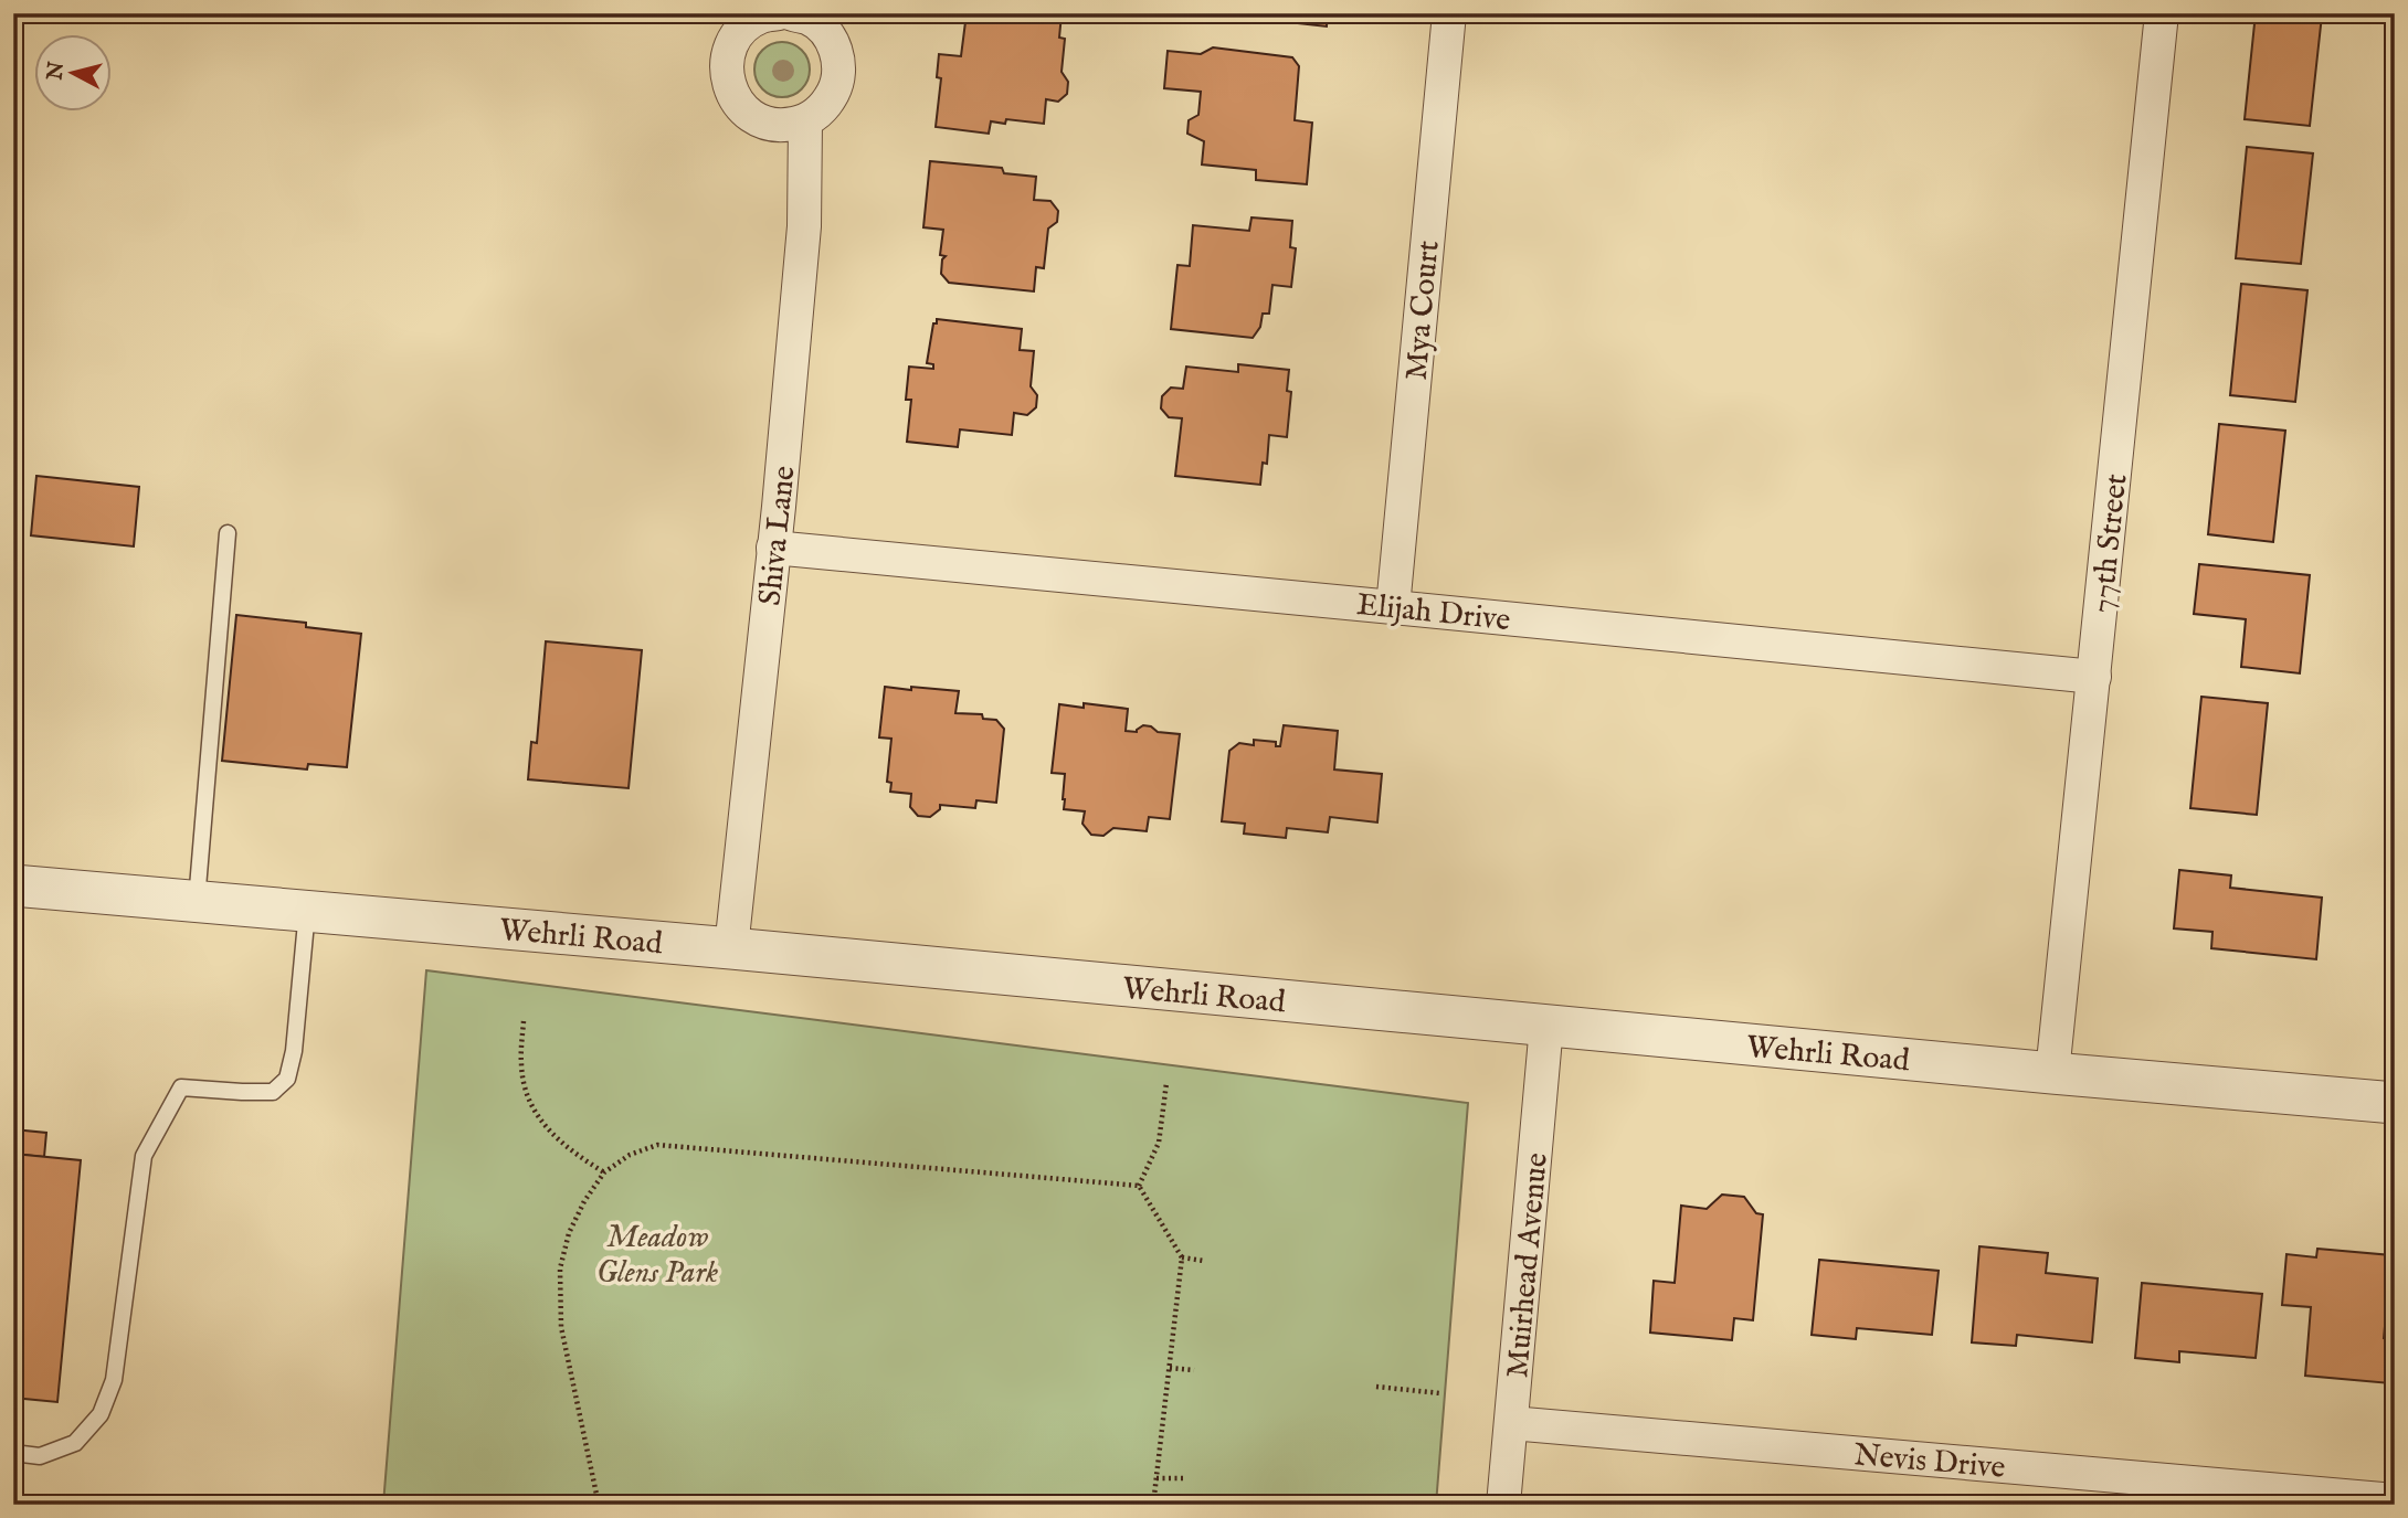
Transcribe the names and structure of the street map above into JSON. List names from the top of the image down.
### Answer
{
  "streets": {
    "street": [
      "Mya Court",
      "Shiva Lane",
      "77th Street",
      "Elijah Drive",
      "Wehrli Road",
      "Muirhead Avenue",
      "Nevis Drive"
    ]
  },
  "crossings": [
    ["Mya Court", "Elijah Drive"],
    ["Shiva Lane", "Elijah Drive"],
    ["Shiva Lane", "Wehrli Road"],
    ["77th Street", "Elijah Drive"],
    ["77th Street", "Wehrli Road"],
    ["Wehrli Road", "Muirhead Avenue"],
    ["Muirhead Avenue", "Nevis Drive"]
  ],
  "parks": ["Meadow Glens Park"],
  "north": "left"
}
